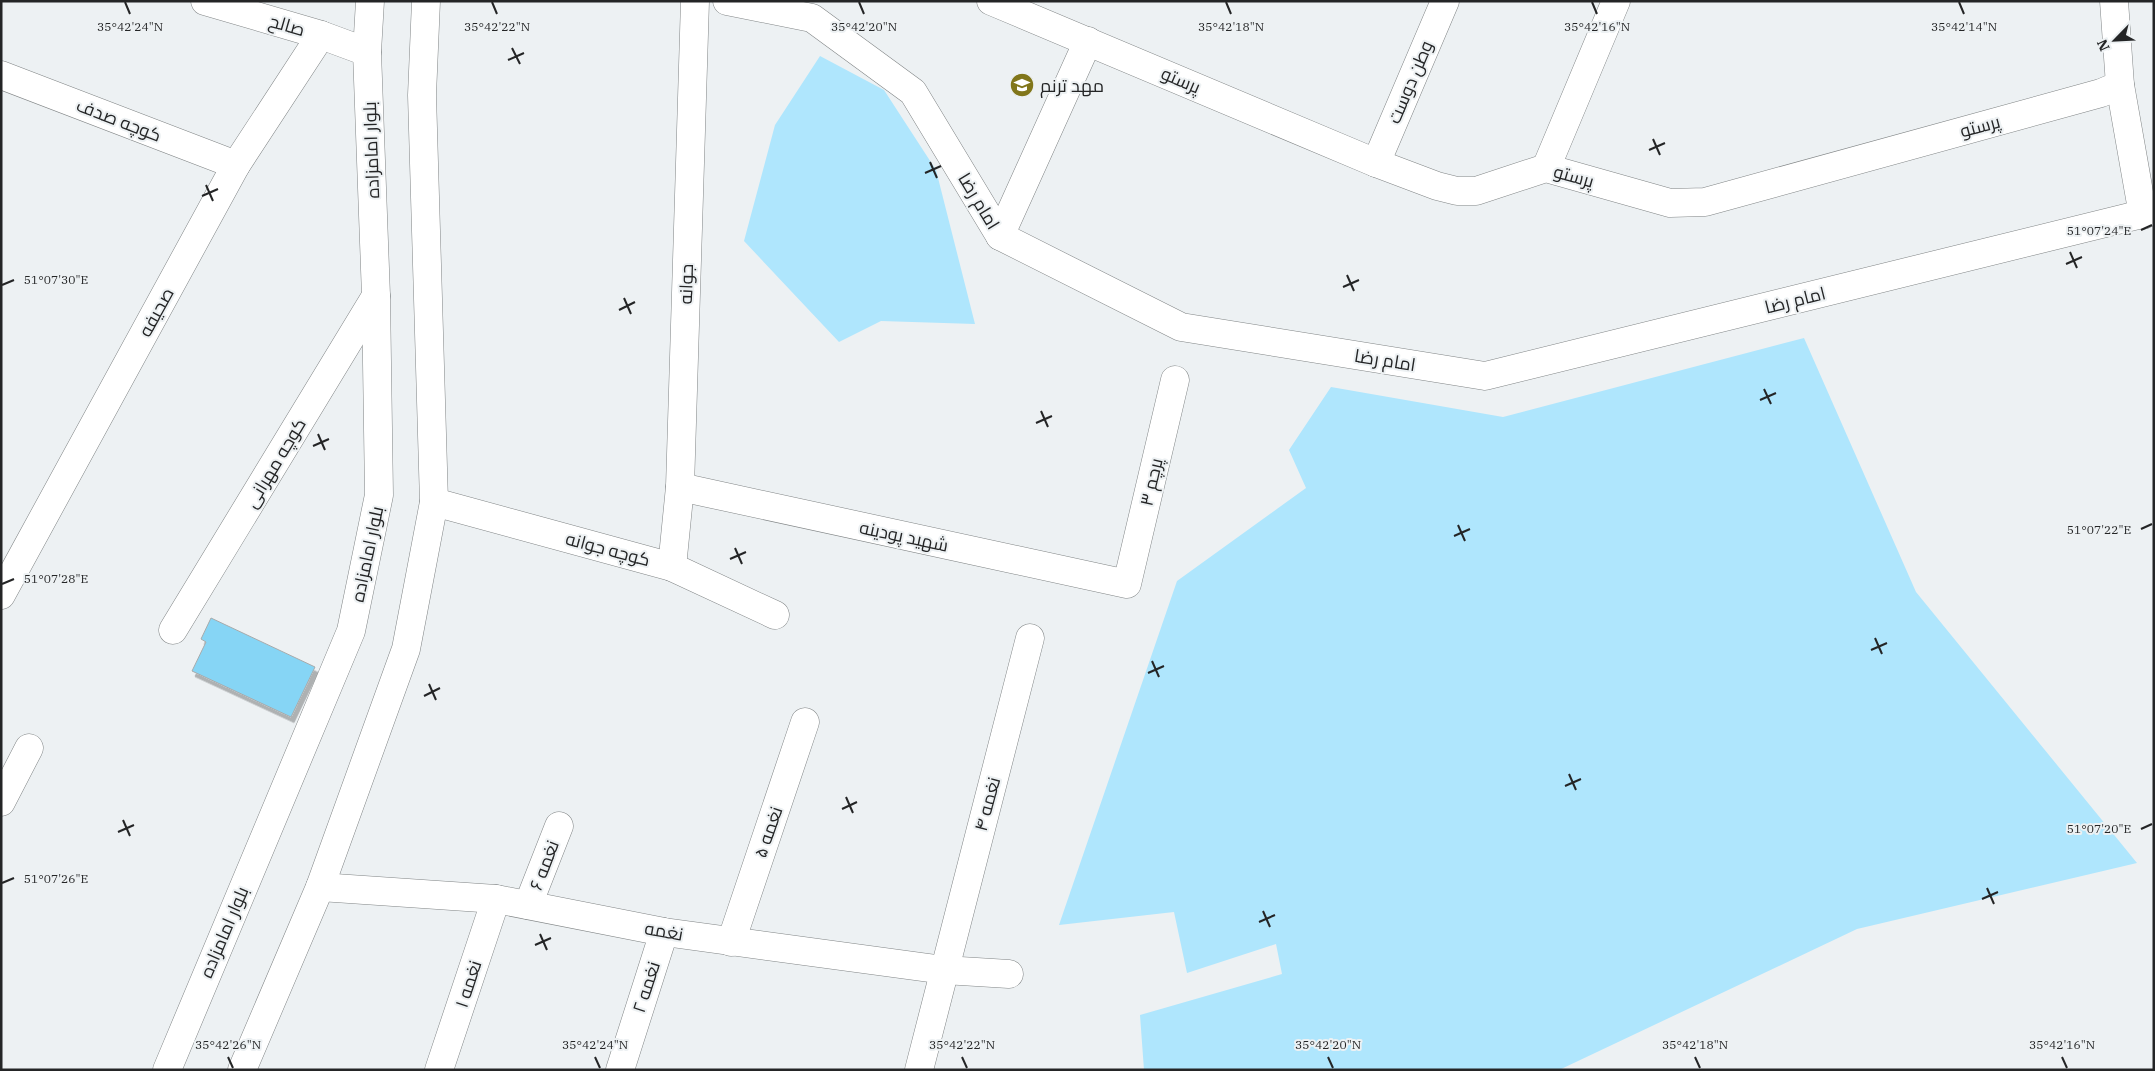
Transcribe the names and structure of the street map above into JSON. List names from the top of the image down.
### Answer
{
  "streets": {
    "street": [
      "صالح",
      "پرستو",
      "وطن دوست",
      "کوچه صدف",
      "بلوار امامزاده",
      "امام رضا",
      "جوانه",
      "صحیفه",
      "کوچه مهرانی",
      "پرچم ۳",
      "شهید پودینه",
      "کوچه جوانه",
      "نغمه ۴",
      "نغمه ۵",
      "نغمه ۶",
      "نغمه",
      "نغمه ۱",
      "نغمه ۲"
    ]
  },
  "crossings": [
    ["صالح", "بلوار امامزاده"],
    ["صالح", "صحیفه"],
    ["پرستو", "وطن دوست"],
    ["کوچه صدف", "صحیفه"],
    ["بلوار امامزاده", "کوچه مهرانی"],
    ["جوانه", "شهید پودینه"],
    ["جوانه", "کوچه جوانه"],
    ["پرچم ۳", "شهید پودینه"],
    ["نغمه ۴", "نغمه"],
    ["نغمه ۵", "نغمه"],
    ["نغمه ۶", "نغمه"],
    ["نغمه", "نغمه ۱"],
    ["نغمه", "نغمه ۲"]
  ],
  "places": {
    "school or university": ["مهد ترنم"]
  },
  "north": "bottom left",
  "coordinates": [
    "35°42'24\"N",
    "35°42'22\"N",
    "35°42'20\"N",
    "35°42'18\"N",
    "35°42'16\"N",
    "35°42'14\"N",
    "51°07'24\"E",
    "51°07'30\"E",
    "51°07'22\"E",
    "51°07'28\"E",
    "51°07'20\"E",
    "51°07'26\"E",
    "35°42'26\"N"
  ]
}
